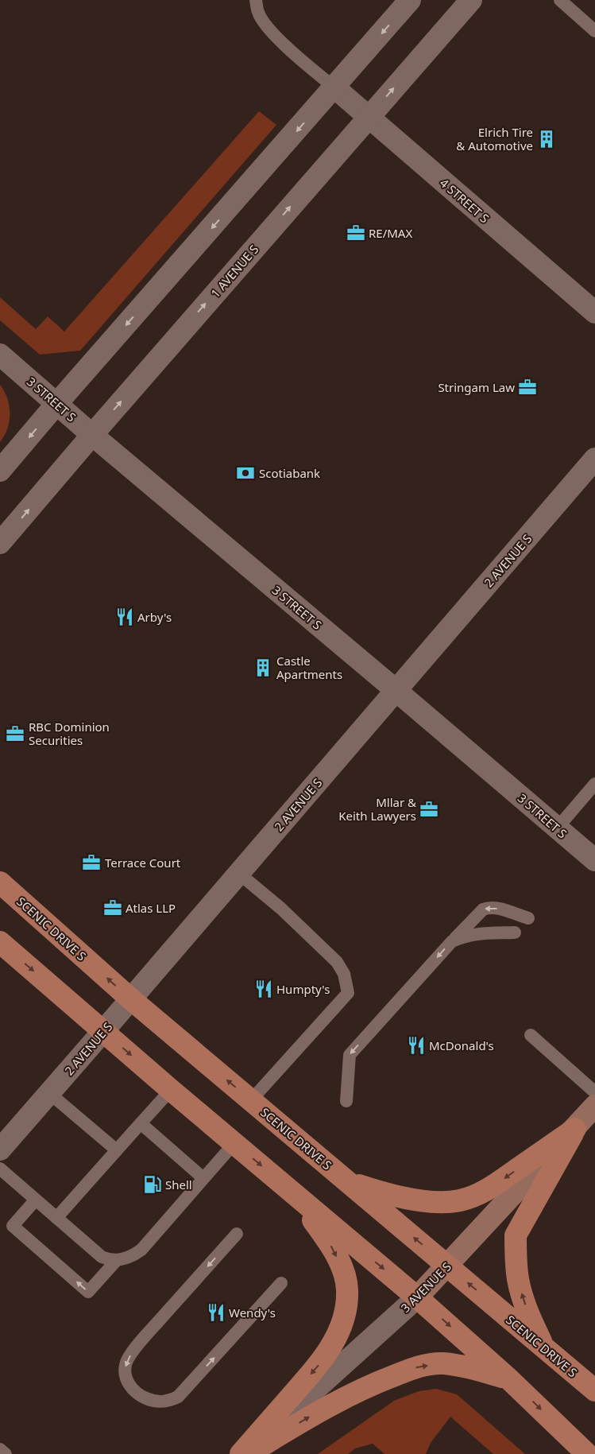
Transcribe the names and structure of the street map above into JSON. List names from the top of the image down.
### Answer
{
  "streets": {
    "main road": ["SCENIC DRIVE S", "3 AVENUE S"],
    "street": [
      "4 STREET S",
      "1 AVENUE S",
      "3 STREET S",
      "2 AVENUE S"
    ]
  },
  "crossings": [
    ["4 STREET S", "1 AVENUE S"],
    ["1 AVENUE S", "3 STREET S"],
    ["3 STREET S", "2 AVENUE S"],
    ["2 AVENUE S", "SCENIC DRIVE S"],
    ["SCENIC DRIVE S", "3 AVENUE S"]
  ],
  "places": {
    "building": ["Elrich Tire & Automotive", "Castle Apartments"],
    "office": [
      "RE/MAX",
      "Stringam Law",
      "RBC Dominion Securities",
      "Mllar & Keith Lawyers",
      "Terrace Court",
      "Atlas LLP"
    ],
    "bank": ["Scotiabank"],
    "restaurant": [
      "Arby's",
      "Humpty's",
      "McDonald's",
      "Wendy's"
    ],
    "fuel station": ["Shell"]
  }
}
